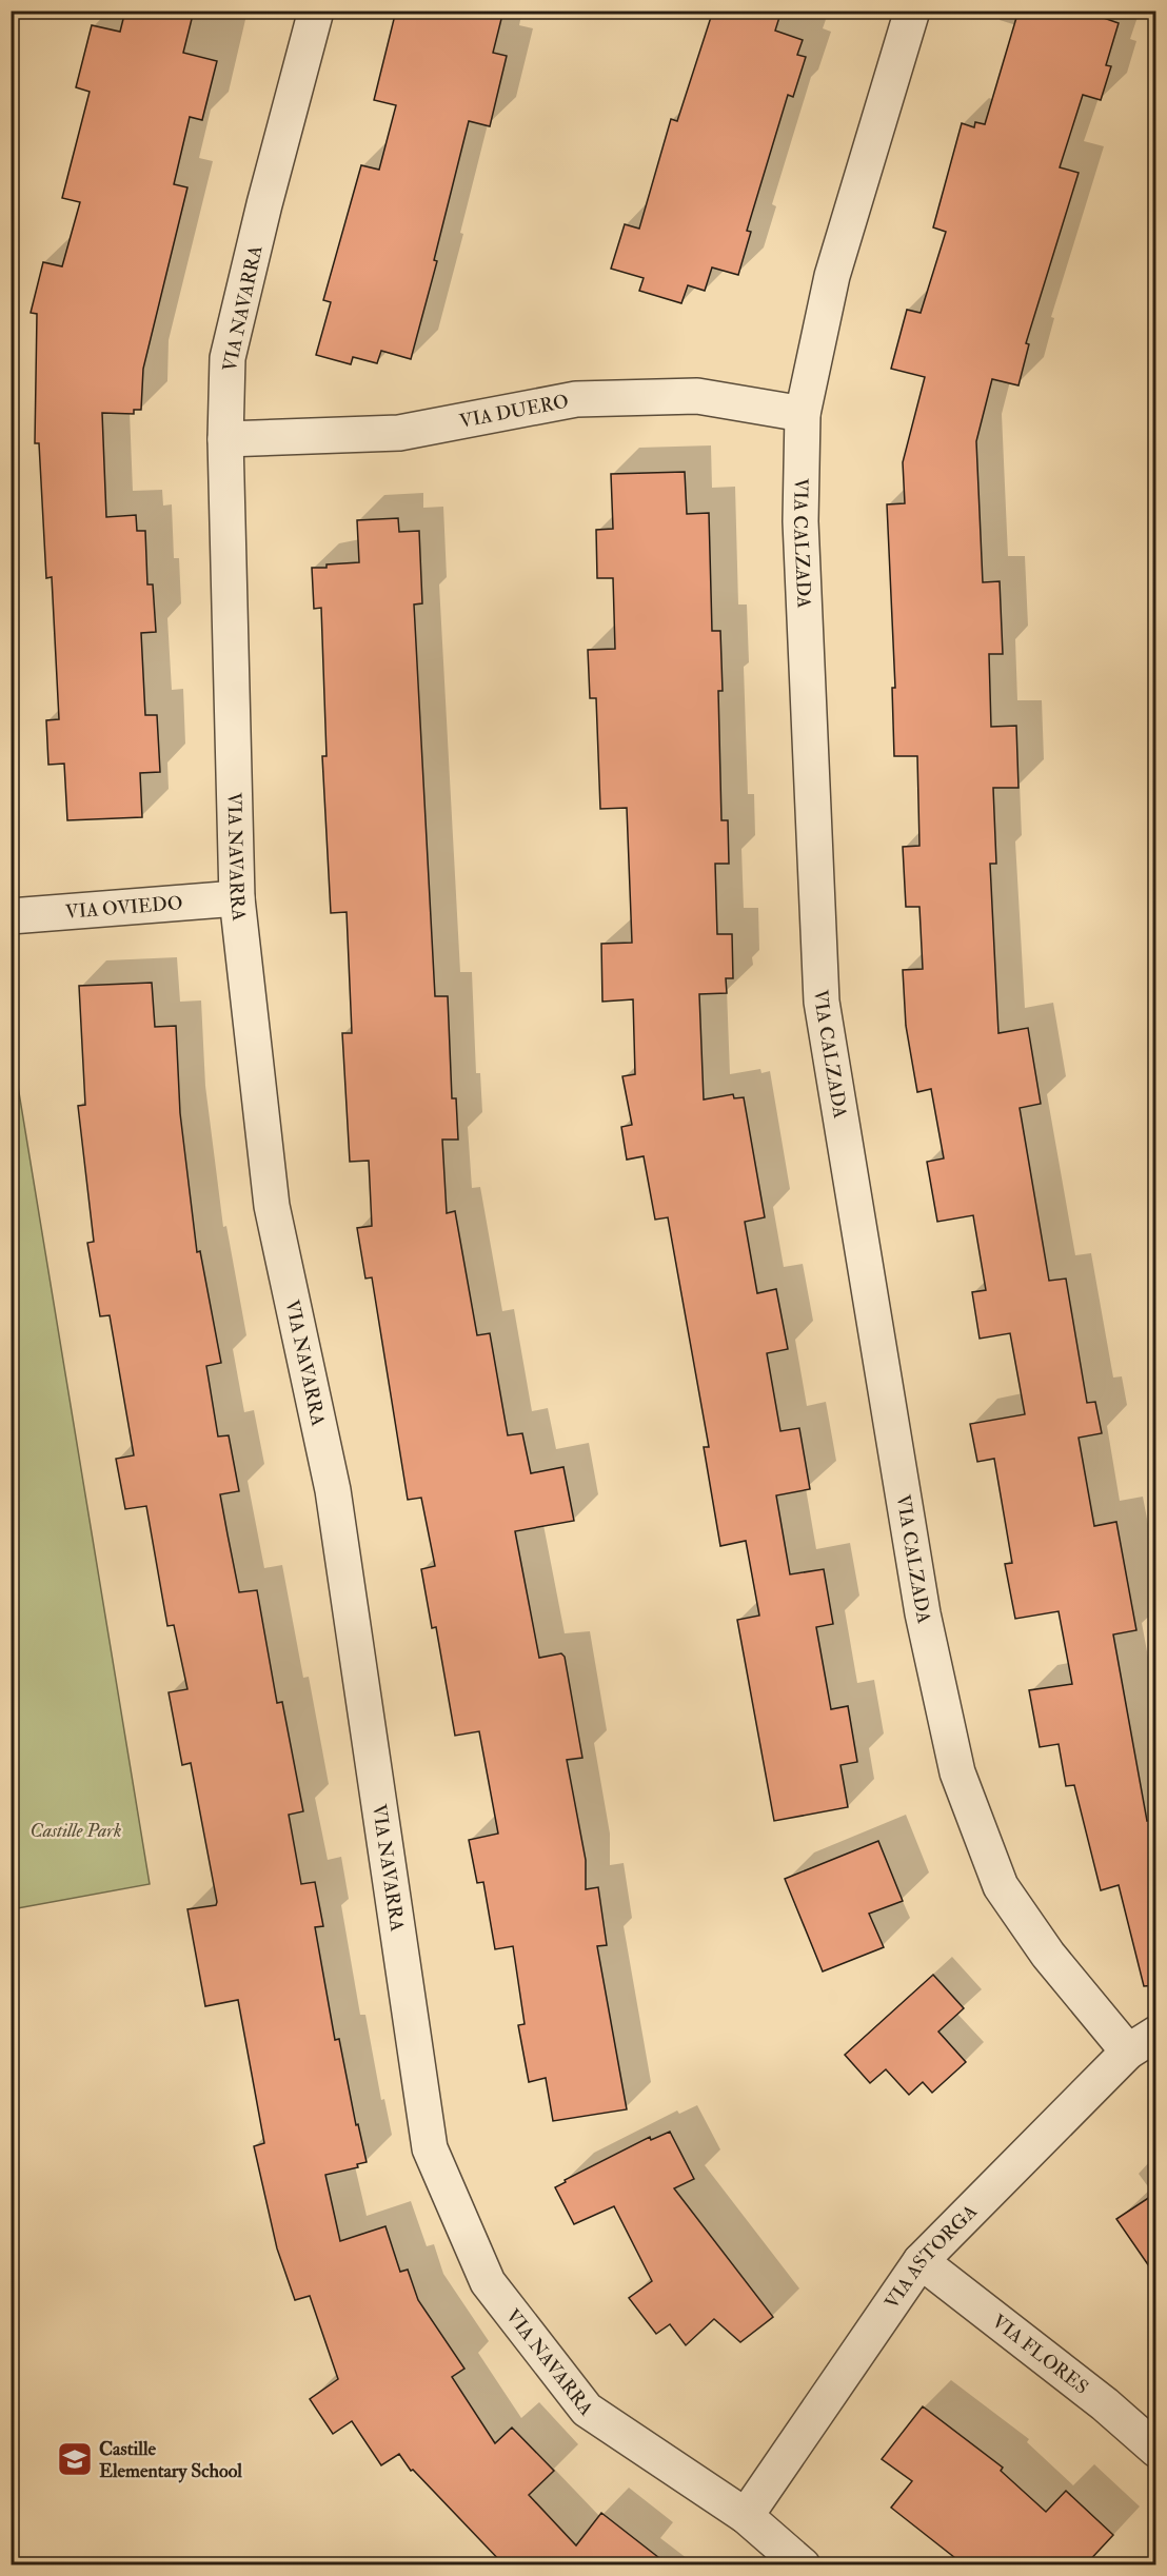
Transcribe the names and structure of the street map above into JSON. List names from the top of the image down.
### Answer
{
  "streets": {
    "street": [
      "VIA NAVARRA",
      "VIA DUERO",
      "VIA CALZADA",
      "VIA OVIEDO",
      "VIA ASTORGA",
      "VIA FLORES"
    ]
  },
  "crossings": [
    ["VIA NAVARRA", "VIA DUERO"],
    ["VIA NAVARRA", "VIA OVIEDO"],
    ["VIA NAVARRA", "VIA ASTORGA"],
    ["VIA DUERO", "VIA CALZADA"],
    ["VIA CALZADA", "VIA ASTORGA"],
    ["VIA ASTORGA", "VIA FLORES"]
  ],
  "parks": ["Castille Park"],
  "places": {
    "school or university": ["Castille Elementary School"]
  }
}
